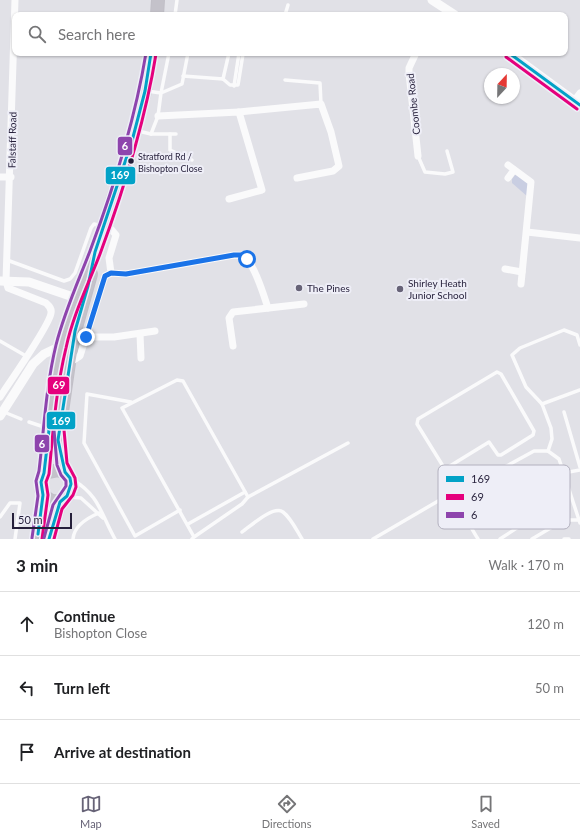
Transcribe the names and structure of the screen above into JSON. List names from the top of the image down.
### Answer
{
  "streets": {
    "street": ["Coombe Road", "Falstaff Road"]
  },
  "places": ["Stratford Rd / Bishopton Close", "The Pines", "Shirley Heath Junior School"],
  "lines": ["transit line 169", "transit line 69", "transit line 6"],
  "legend": ["169", "69", "6"],
  "scale_bar": "50 m",
  "north": "top",
  "page": {
    "search": "Search here",
    "scale": "50 m",
    "heading": ["3 min", "Walk · 170 m"],
    "list": [
      ["Continue", "Bishopton Close", "120 m"],
      ["Turn left", "50 m"],
      "Arrive at destination"
    ],
    "nav": ["Map", "Directions", "Saved"]
  }
}
